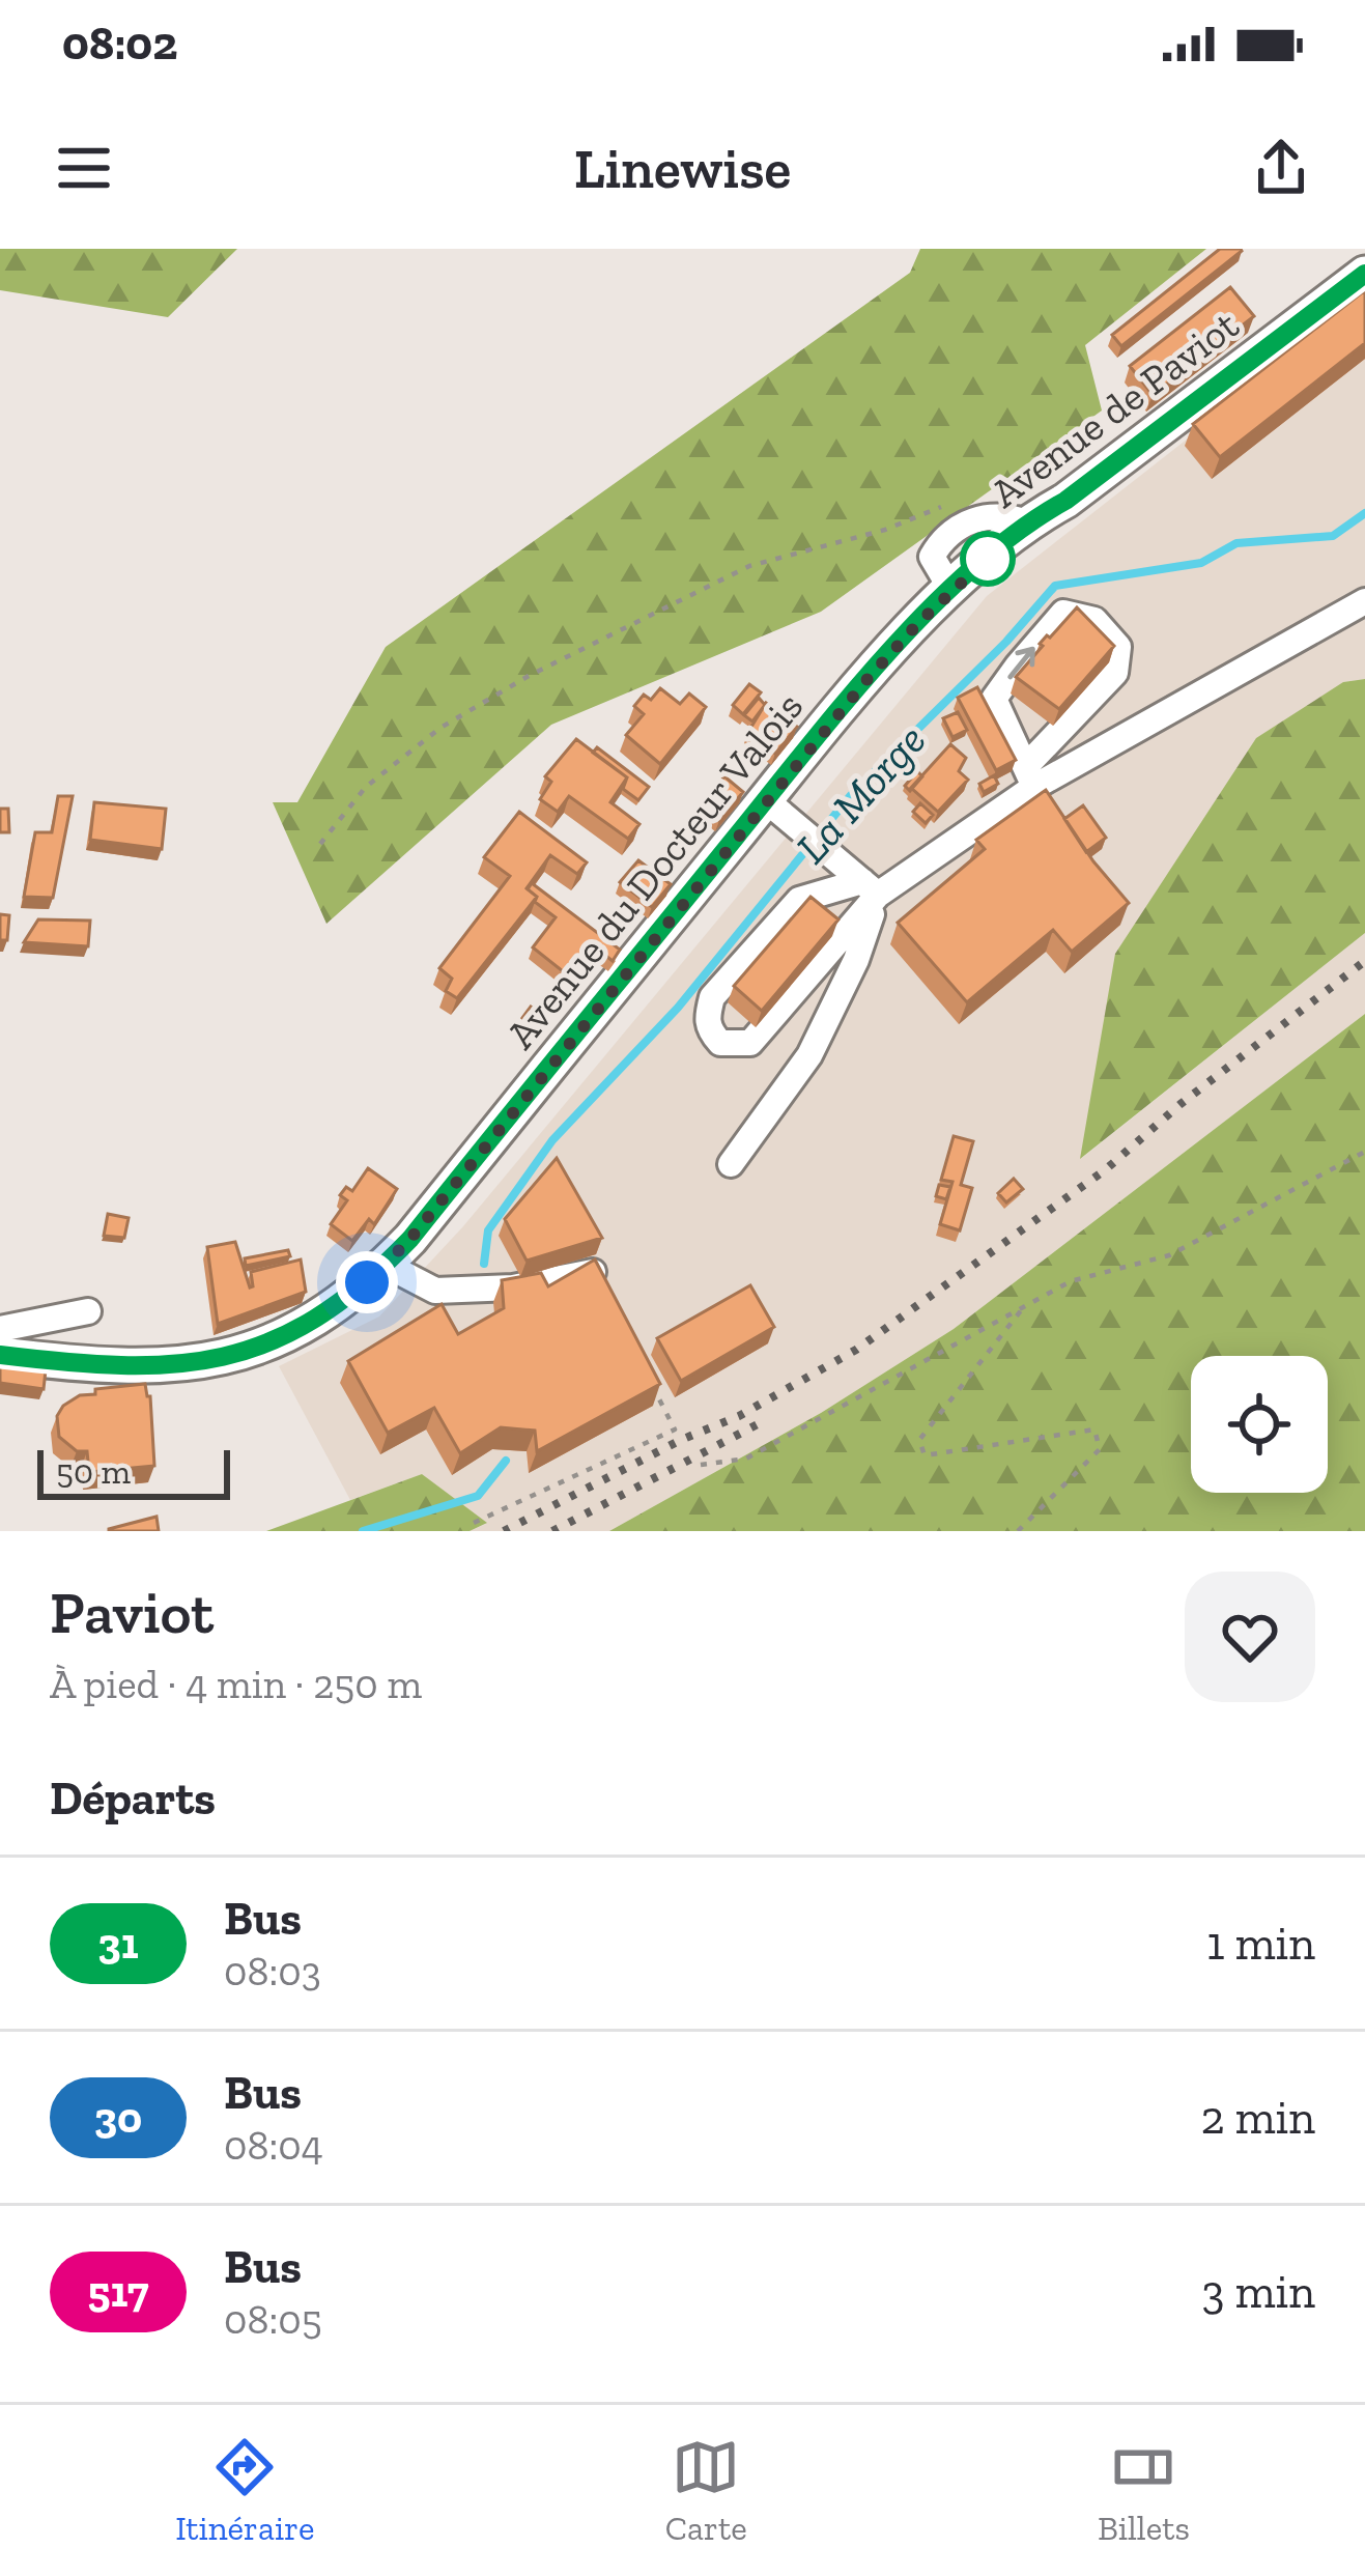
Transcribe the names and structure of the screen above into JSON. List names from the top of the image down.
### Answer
{
  "streets": {
    "main road": ["Avenue de Paviot", "Avenue du Docteur Valois"]
  },
  "crossings": [
    ["Avenue de Paviot", "Avenue du Docteur Valois"]
  ],
  "water": ["La Morge"],
  "lines": ["bus line 31"],
  "scale_bar": "50 m",
  "page": {
    "status": "08:02",
    "header": "Linewise",
    "scale": "50 m",
    "heading": [
      ["Paviot", "À pied · 4 min · 250 m"],
      "Départs"
    ],
    "list": [
      {
        "mark": "31",
        "name": "Bus",
        "note": "08:03",
        "value": "1 min"
      },
      {
        "mark": "30",
        "name": "Bus",
        "note": "08:04",
        "value": "2 min"
      },
      {
        "mark": "517",
        "name": "Bus",
        "note": "08:05",
        "value": "3 min"
      }
    ],
    "tabs": ["Itinéraire", "Carte", "Billets"]
  }
}
